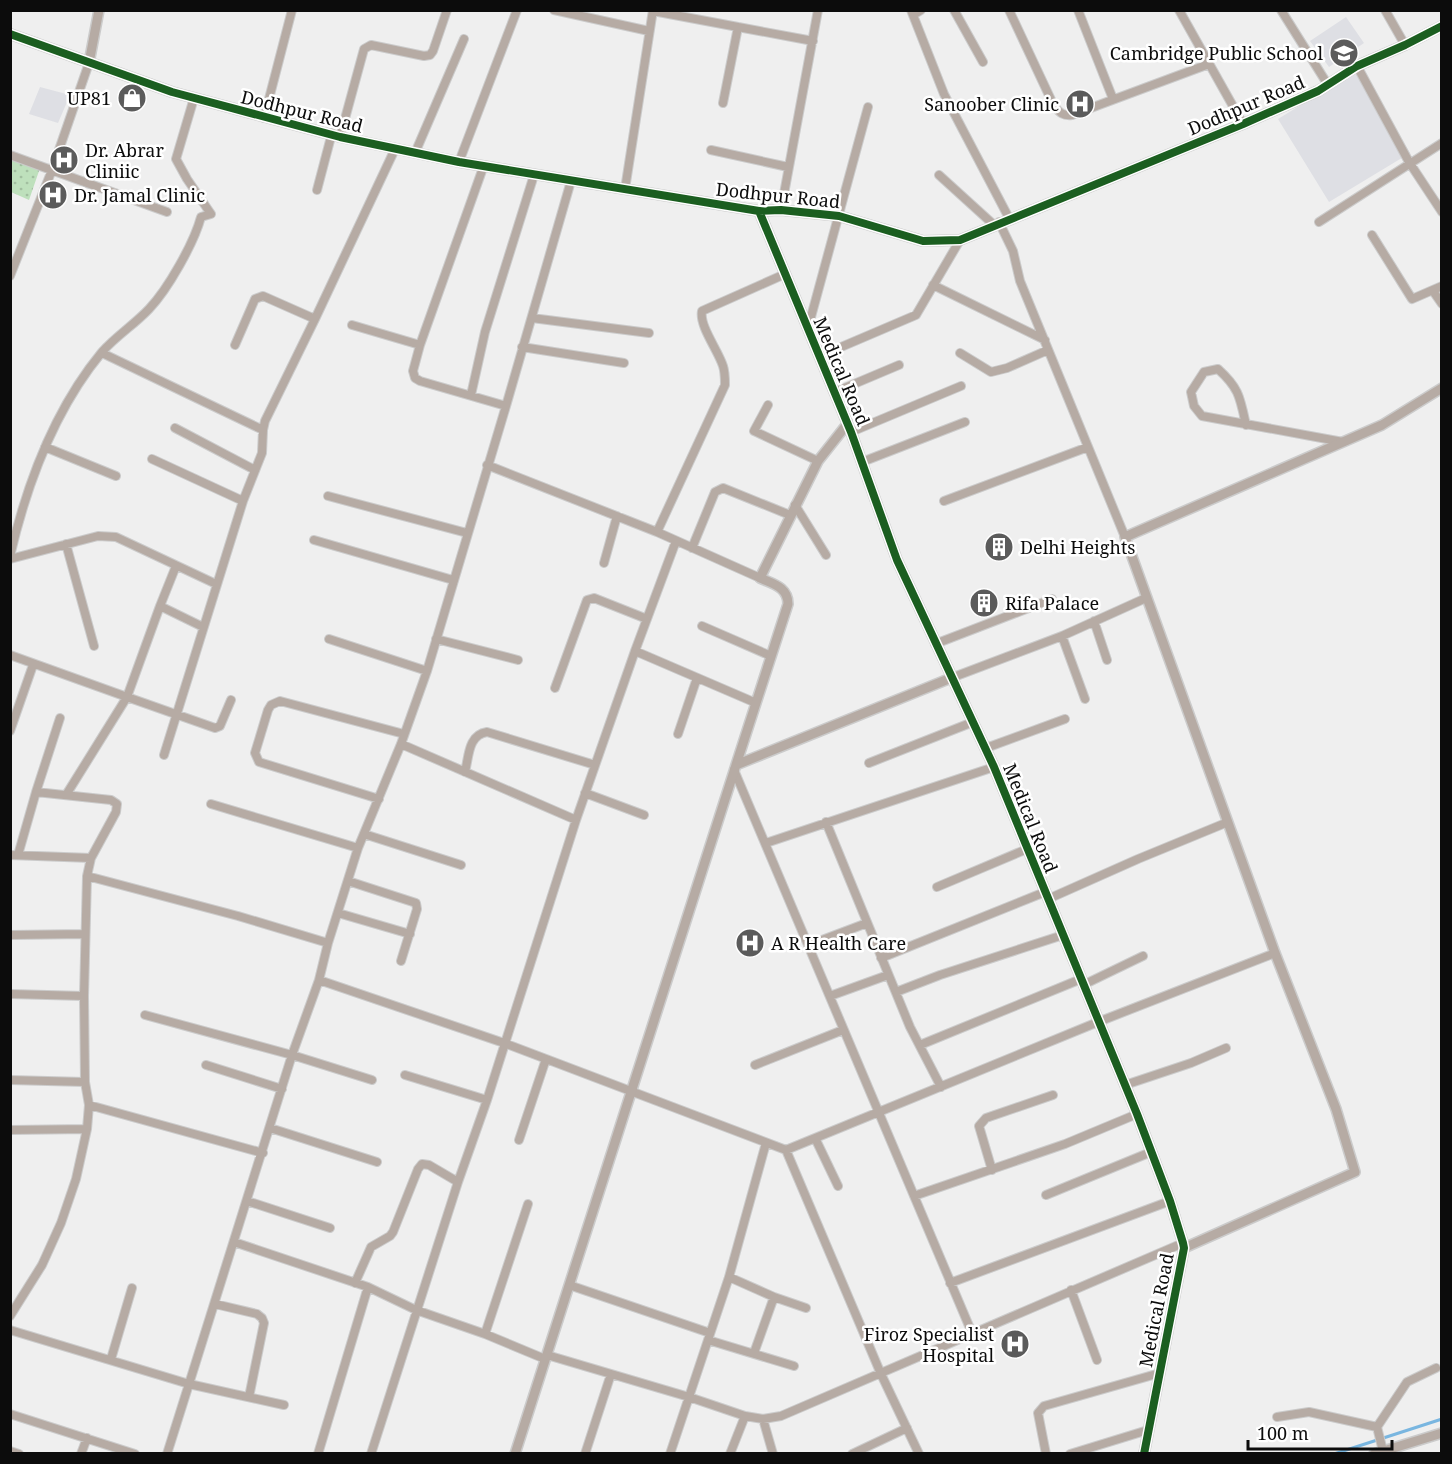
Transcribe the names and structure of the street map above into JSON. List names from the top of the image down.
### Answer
{
  "streets": {
    "street": ["Dodhpur Road", "Medical Road"]
  },
  "crossings": [
    ["Dodhpur Road", "Medical Road"]
  ],
  "places": {
    "school or university": ["Cambridge Public School"],
    "shop": ["UP81"],
    "hospital": [
      "Sanoober Clinic",
      "Dr. Abrar Cliniic",
      "Dr. Jamal Clinic",
      "A R Health Care",
      "Firoz Specialist Hospital"
    ],
    "building": ["Delhi Heights", "Rifa Palace"]
  },
  "scale_bar": "100 m"
}
